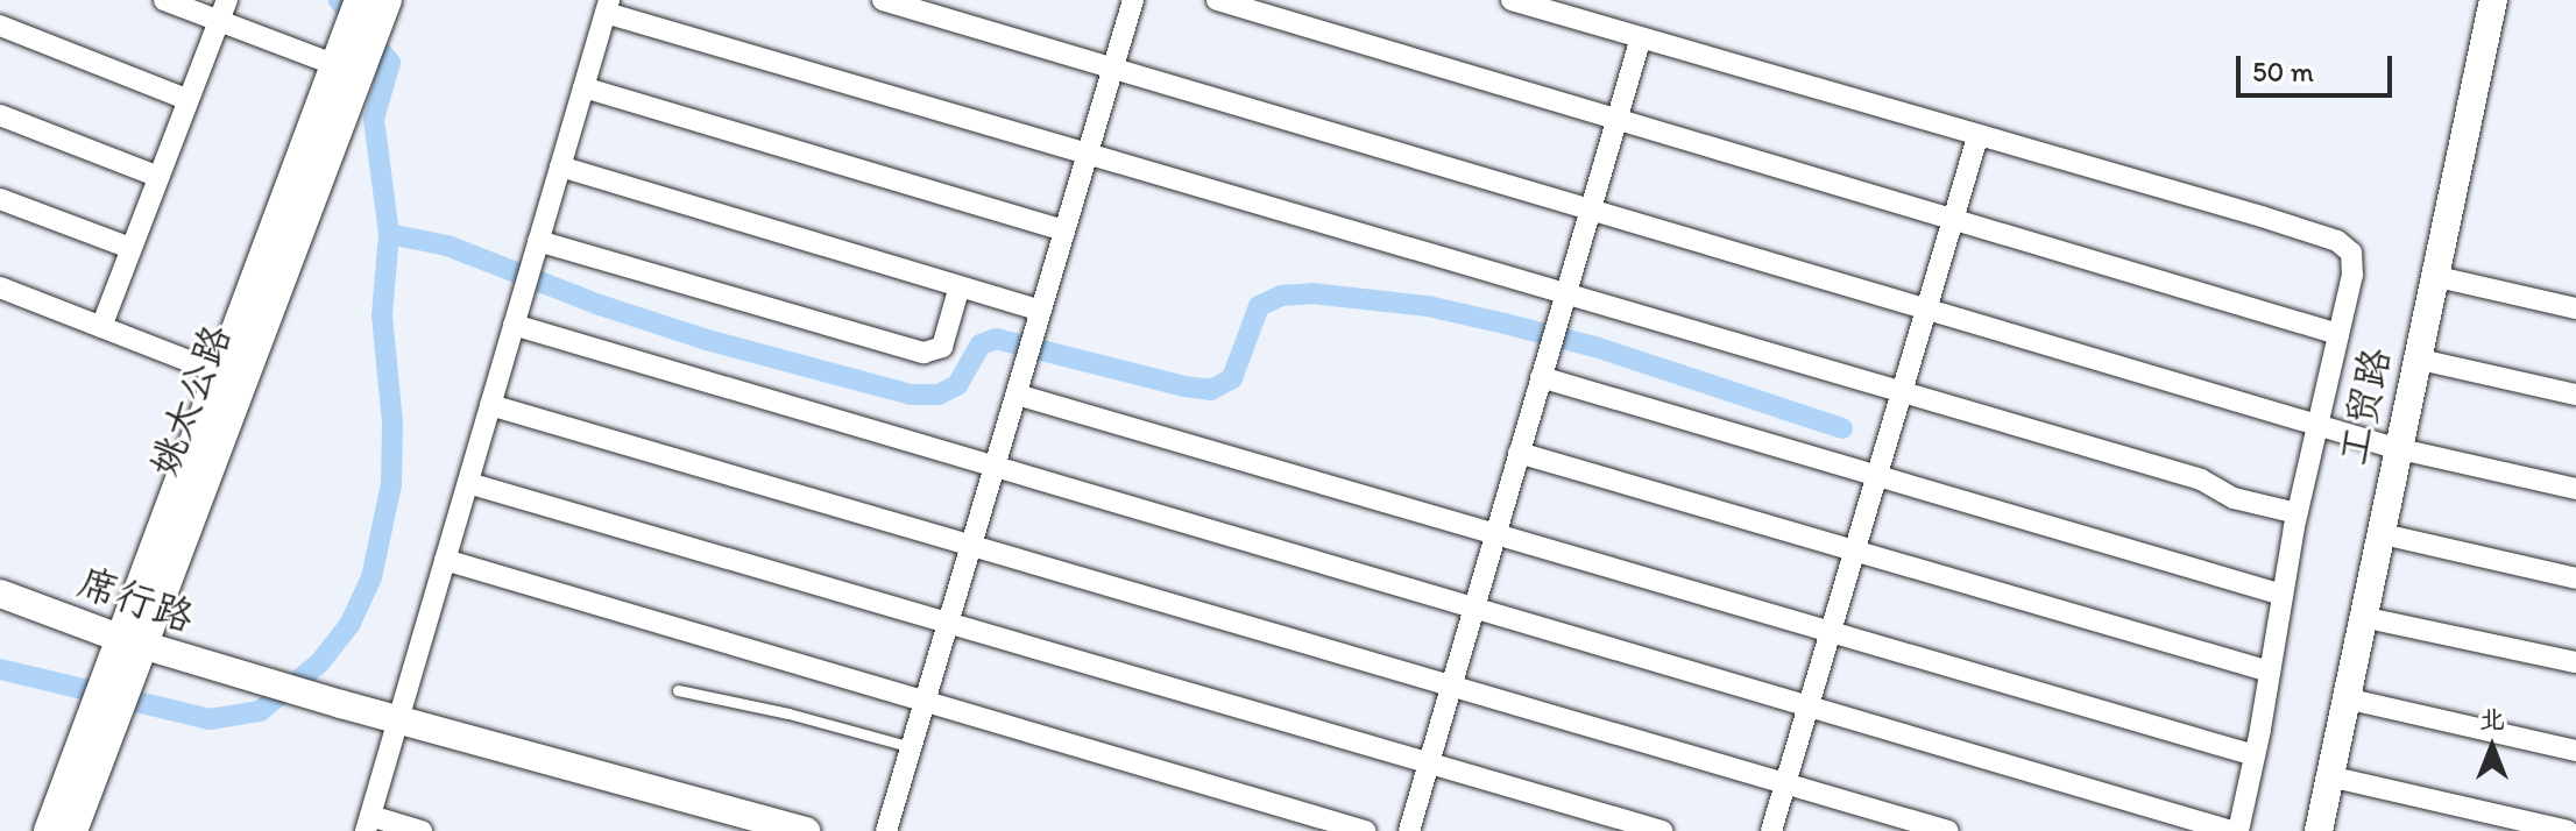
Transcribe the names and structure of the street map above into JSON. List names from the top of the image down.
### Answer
{
  "streets": {
    "main road": ["姚太公路"],
    "street": ["工贸路", "席行路"]
  },
  "crossings": [
    ["姚太公路", "席行路"]
  ],
  "scale_bar": "50 m",
  "north": "top"
}
